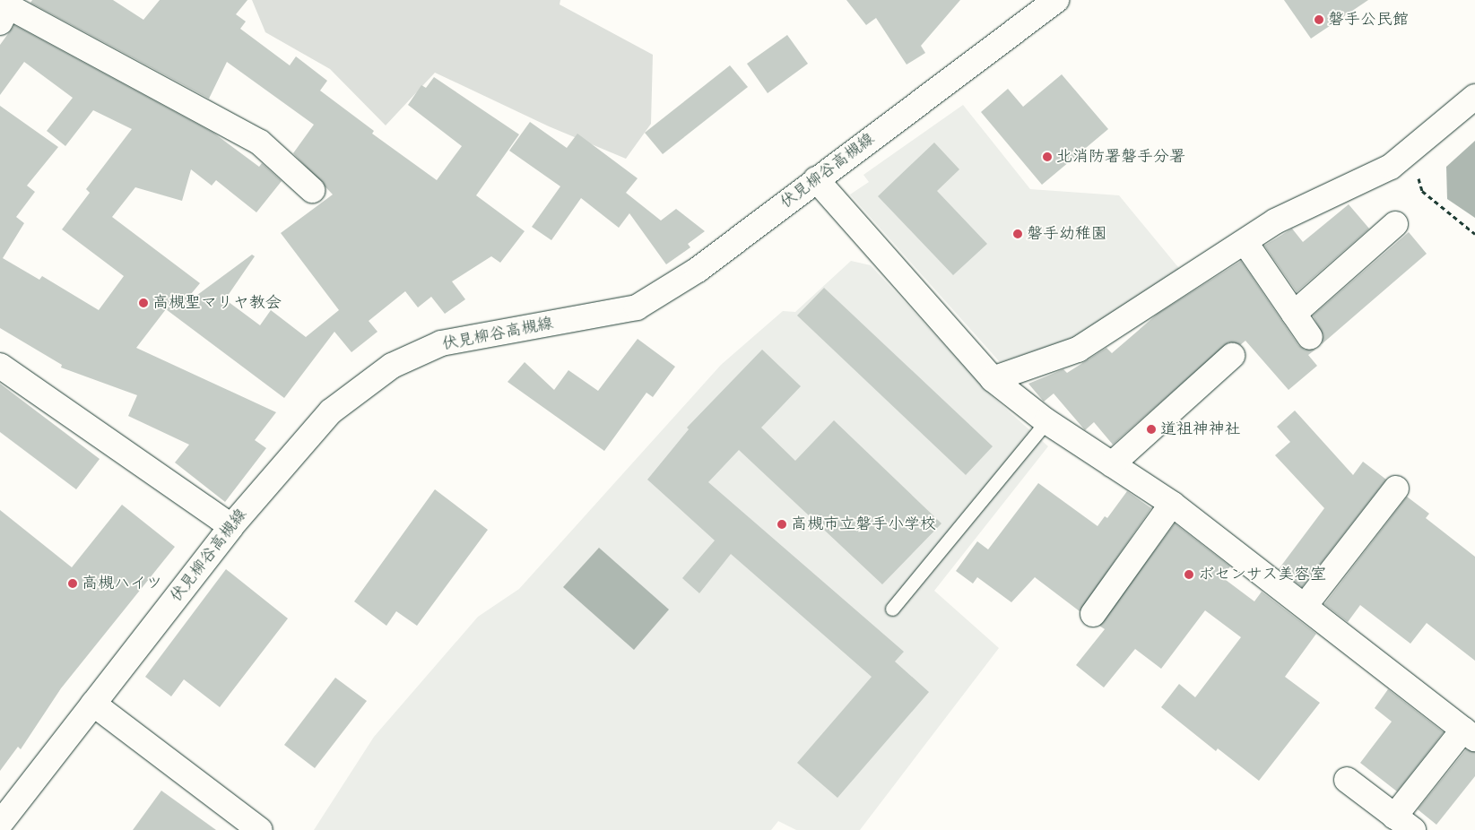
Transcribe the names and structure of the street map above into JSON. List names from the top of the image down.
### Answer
{
  "streets": {
    "street": ["伏見柳谷高槻線"]
  },
  "places": [
    "磐手公民館",
    "北消防署磐手分署",
    "磐手幼稚園",
    "高槻聖マリヤ教会",
    "道祖神神社",
    "高槻市立磐手小学校",
    "ボセンサス美容室",
    "高槻ハイツ"
  ]
}
